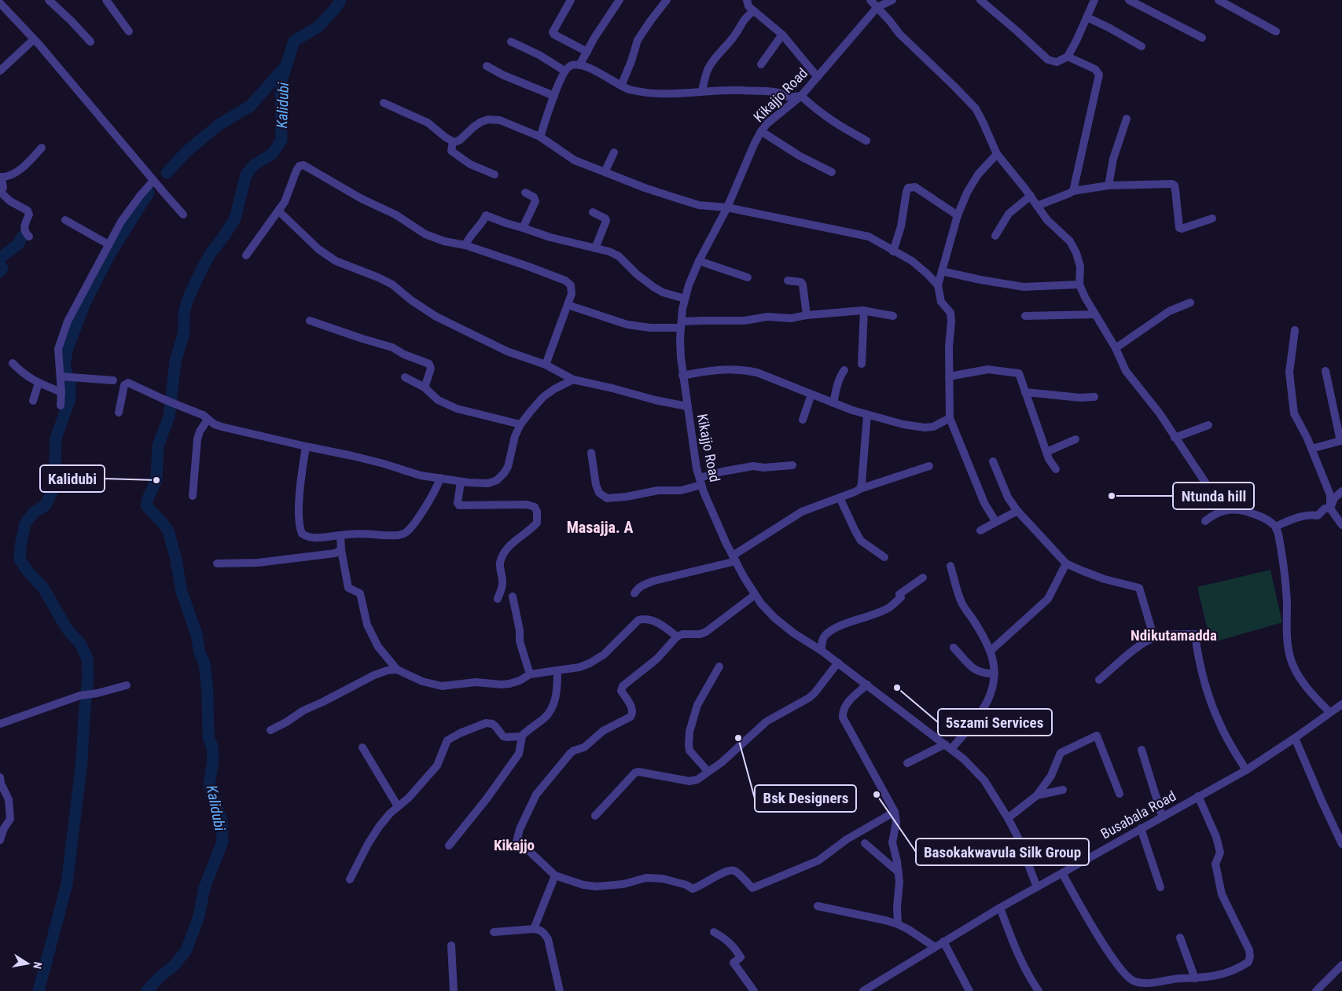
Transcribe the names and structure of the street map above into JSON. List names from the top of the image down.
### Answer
{
  "streets": {
    "street": ["Kikajjo Road", "Busabala Road"]
  },
  "crossings": [
    ["Kikajjo Road", "Busabala Road"]
  ],
  "districts": ["Masajja. A", "Ndikutamadda", "Kikajjo"],
  "water": ["Kalidubi"],
  "places": [
    "Kalidubi",
    "Ntunda hill",
    "5szami Services",
    "Bsk Designers",
    "Basokakwavula Silk Group"
  ],
  "north": "right"
}
